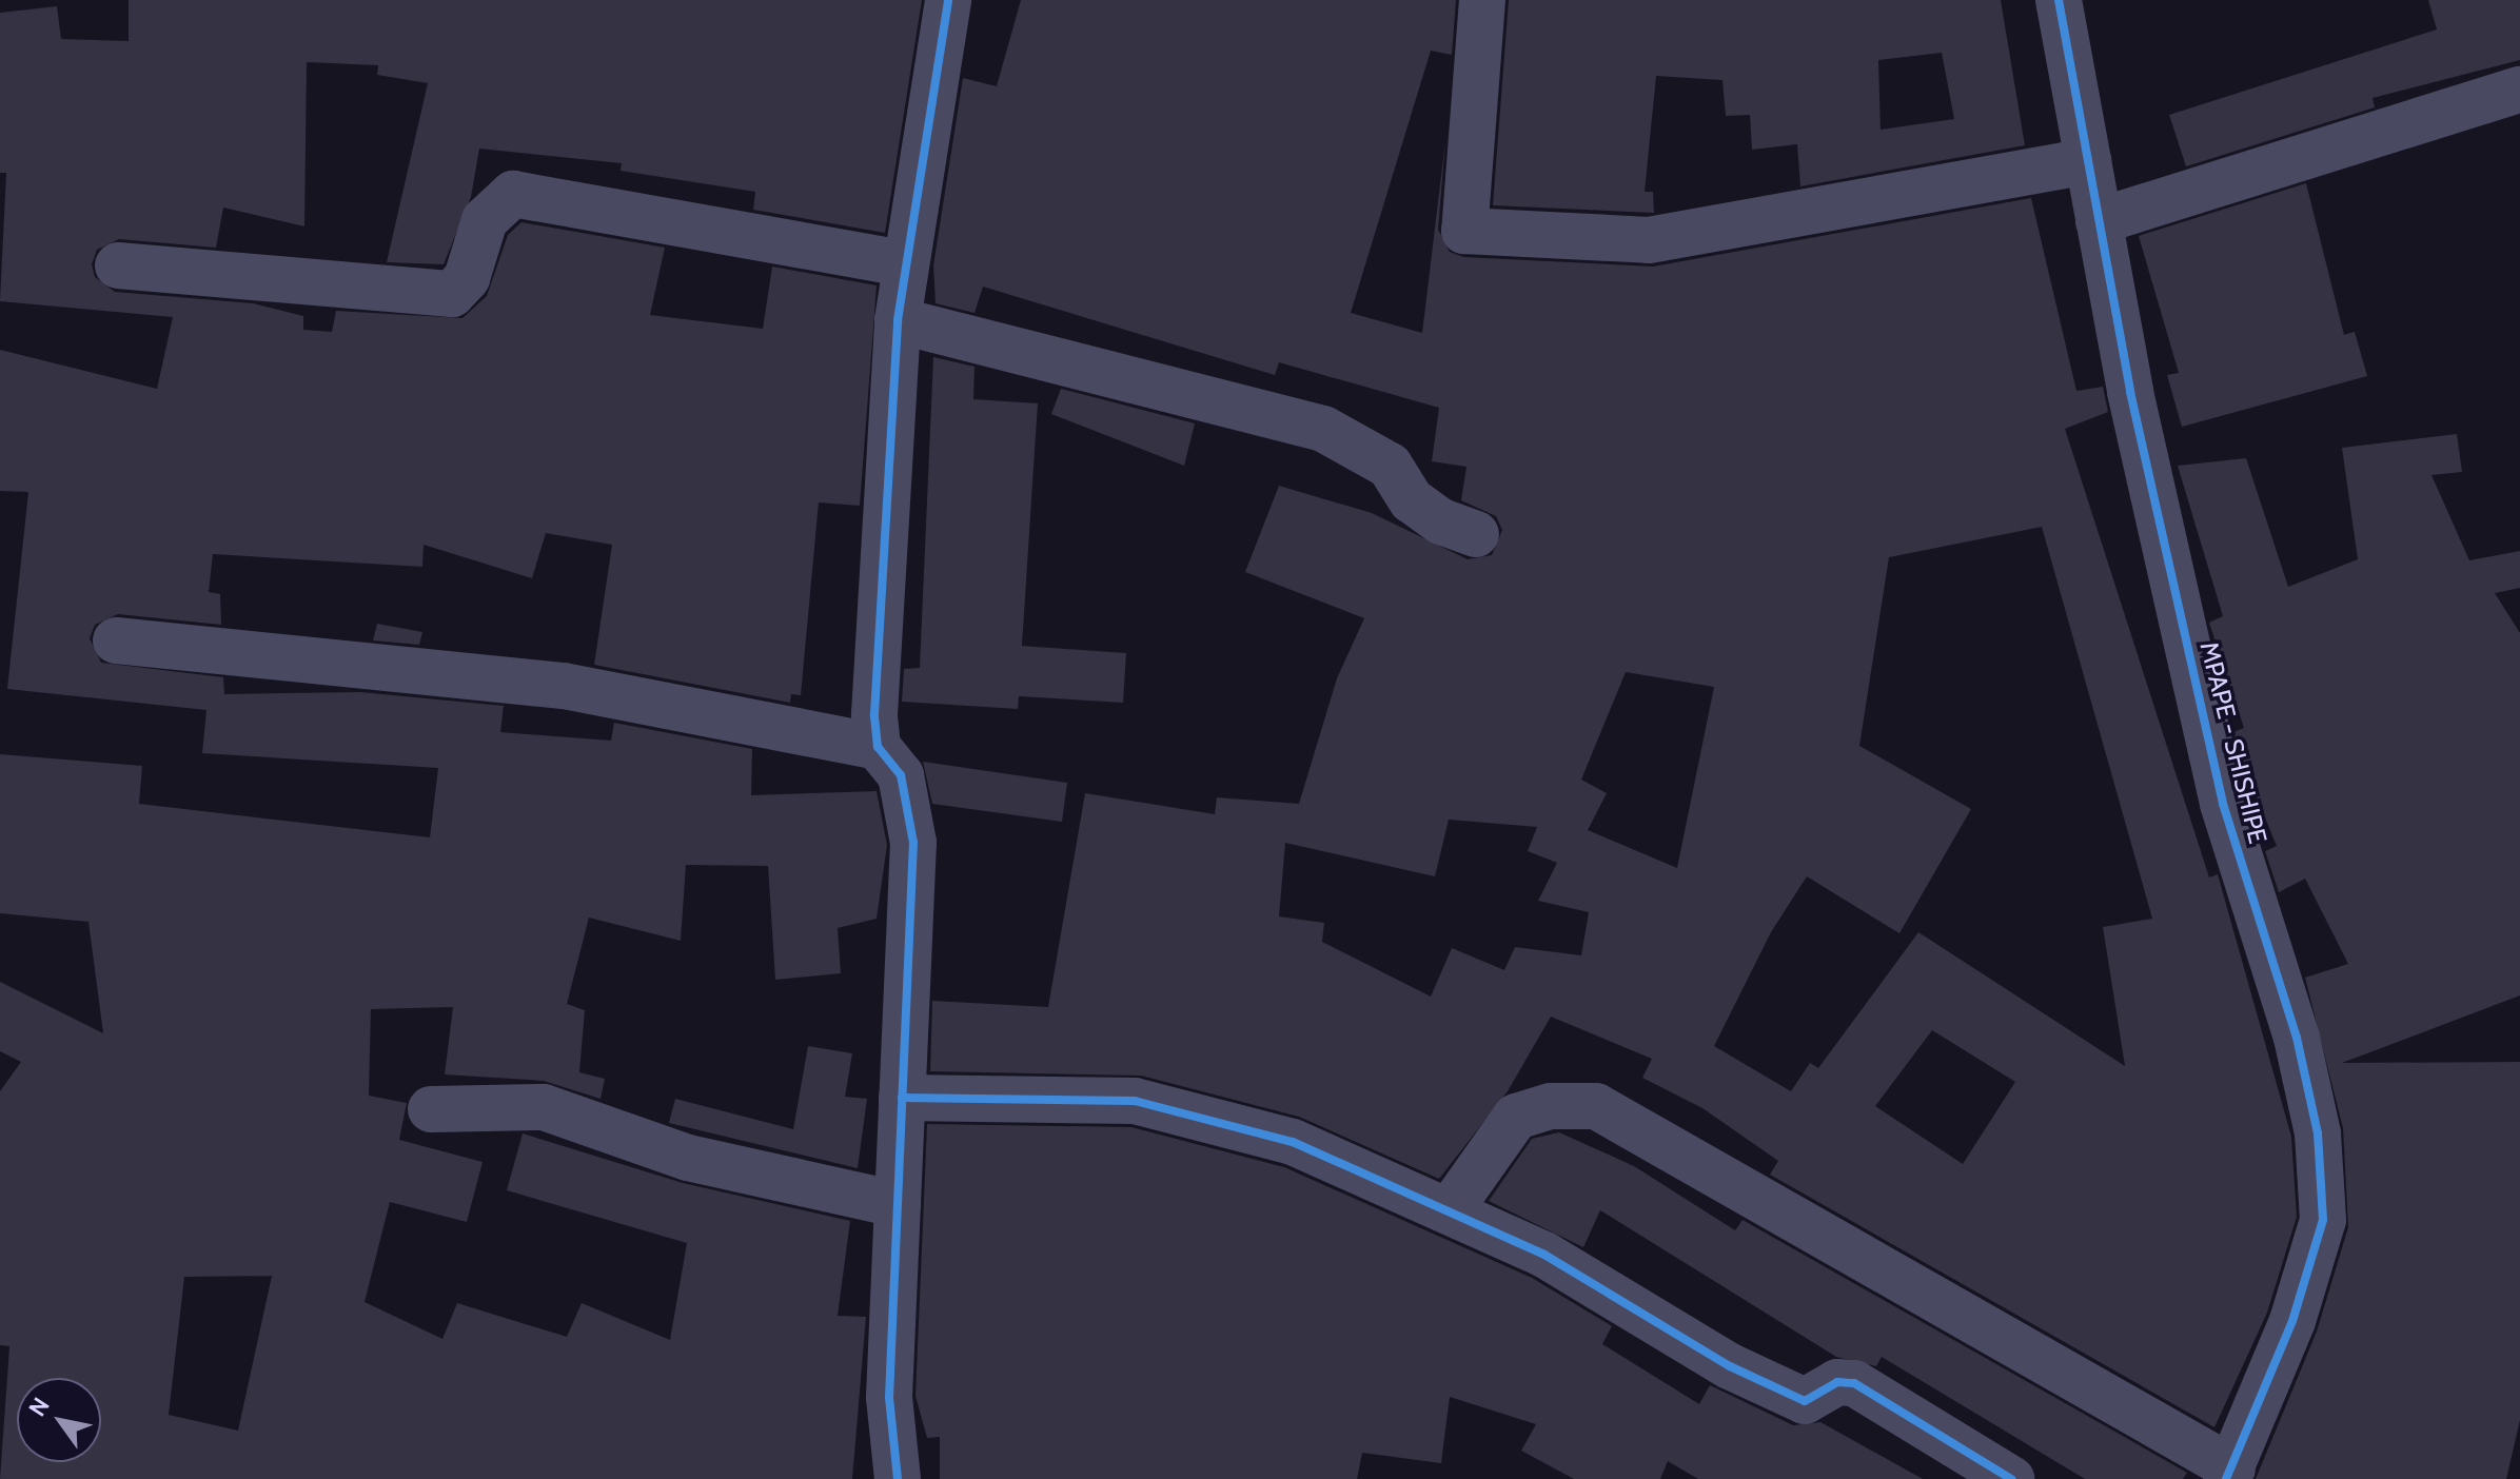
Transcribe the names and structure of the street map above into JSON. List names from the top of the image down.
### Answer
{
  "streets": {
    "street": ["MPAPE - SHISHIPE"]
  },
  "north": "top left"
}
